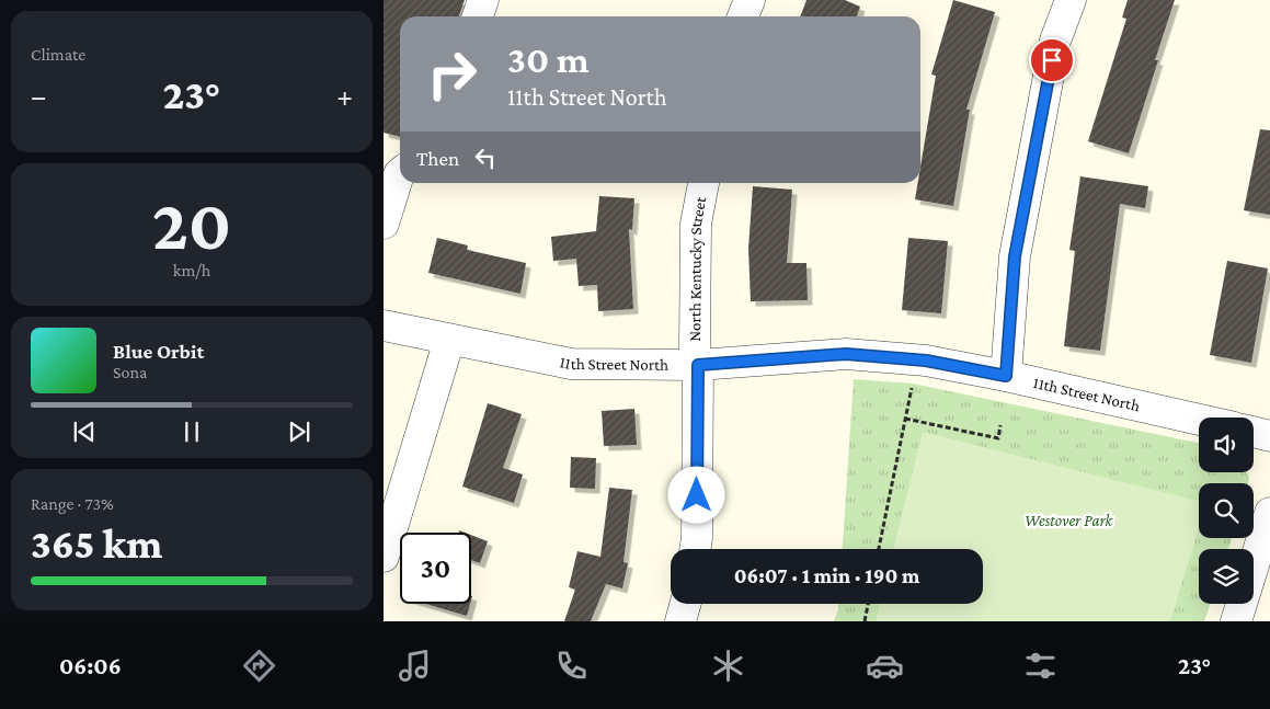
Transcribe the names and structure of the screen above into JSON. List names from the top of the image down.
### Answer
{
  "streets": {
    "street": ["North Kentucky Street", "11th Street North"]
  },
  "crossings": [
    ["North Kentucky Street", "11th Street North"]
  ],
  "parks": ["Westover Park"],
  "page": {
    "tile": [
      "Climate",
      ["20", "km/h"],
      ["Range · 73%", "365 km"]
    ],
    "turn": ["30 m", "11th Street North"],
    "heat": ["−", "23°", "+"],
    "then": "Then",
    "song": ["Blue Orbit", "Sona"],
    "limit": "30",
    "trip": "06:07 · 1 min · 190 m",
    "tabs": ["06:06", "23°"]
  }
}
